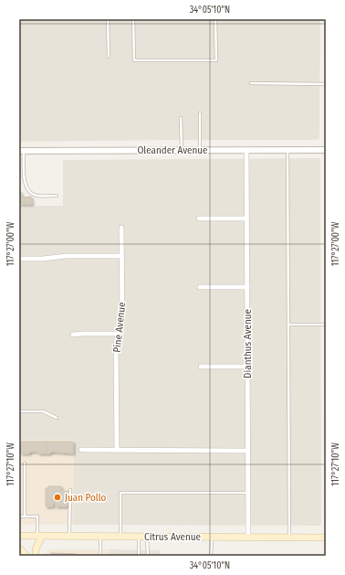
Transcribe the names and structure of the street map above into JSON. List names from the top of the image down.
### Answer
{
  "streets": {
    "main road": ["Citrus Avenue"],
    "street": ["Oleander Avenue", "Pine Avenue", "Dianthus Avenue"]
  },
  "crossings": [
    ["Oleander Avenue", "Dianthus Avenue"],
    ["Dianthus Avenue", "Citrus Avenue"]
  ],
  "places": ["Juan Pollo"],
  "coordinates": ["34°05'10\"N", "117°27'00\"W", "117°27'10\"W"]
}
